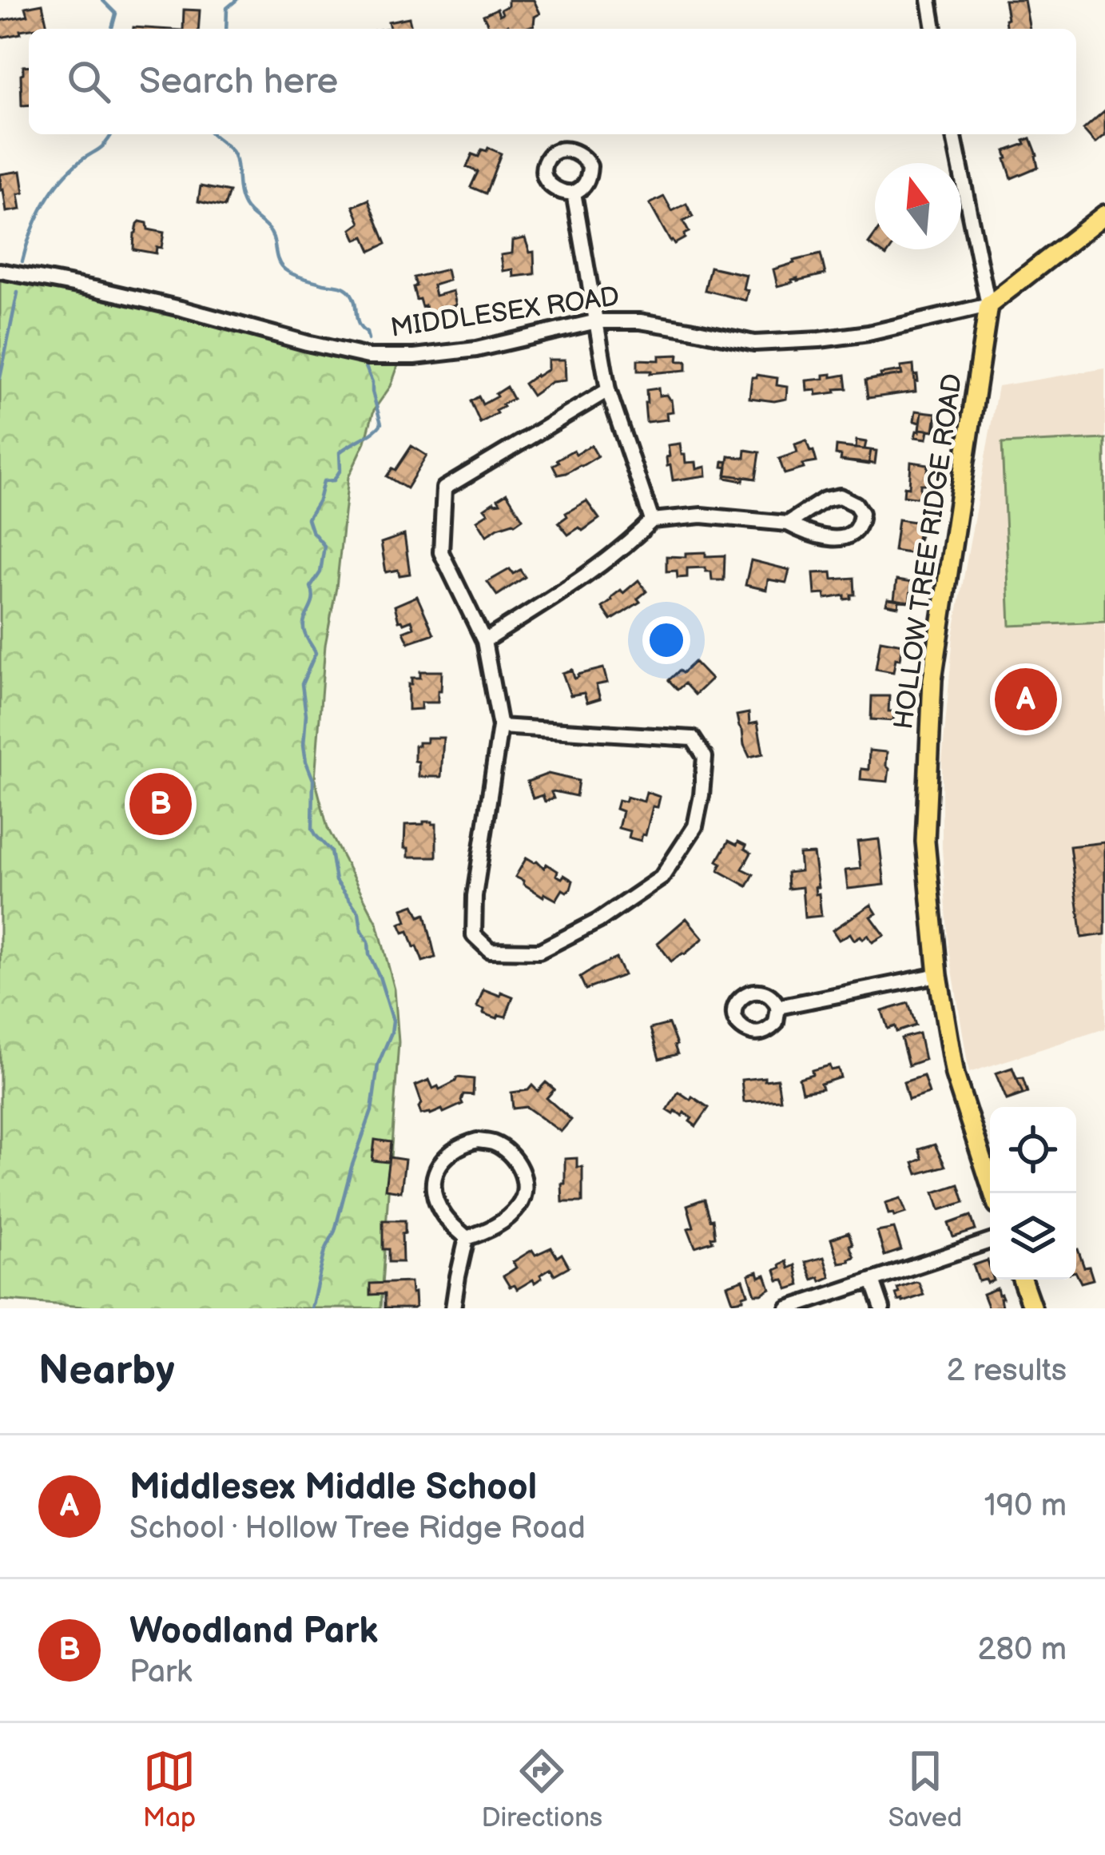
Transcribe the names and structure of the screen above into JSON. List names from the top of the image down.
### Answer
{
  "streets": {
    "main road": ["MIDDLESEX ROAD", "HOLLOW TREE RIDGE ROAD"]
  },
  "crossings": [
    ["MIDDLESEX ROAD", "HOLLOW TREE RIDGE ROAD"]
  ],
  "north": "top",
  "page": {
    "search": "Search here",
    "pins": ["A", "B"],
    "heading": ["Nearby", "2 results"],
    "list": [
      {
        "mark": "A",
        "name": "Middlesex Middle School",
        "note": "School · Hollow Tree Ridge Road",
        "value": "190 m"
      },
      {
        "mark": "B",
        "name": "Woodland Park",
        "note": "Park",
        "value": "280 m"
      }
    ],
    "nav": ["Map", "Directions", "Saved"]
  }
}
